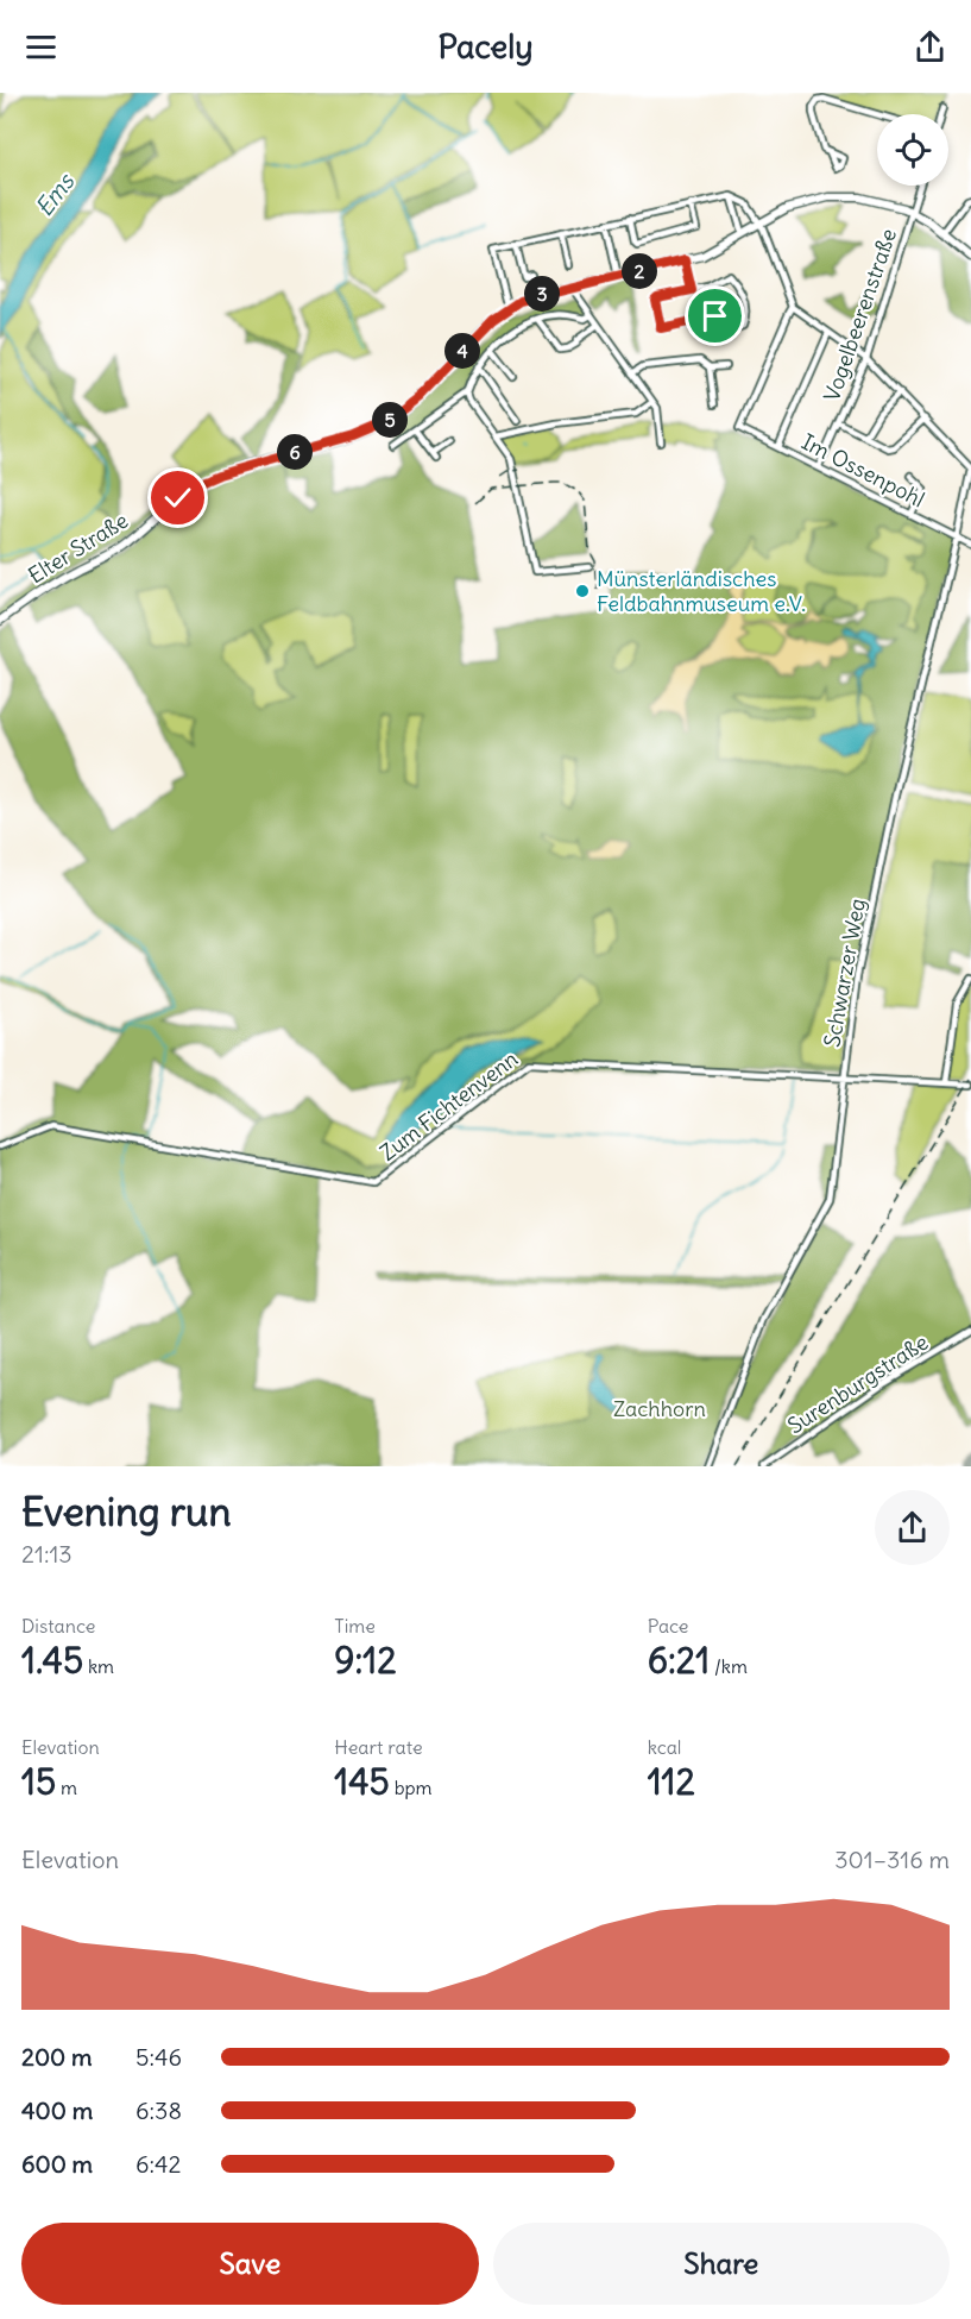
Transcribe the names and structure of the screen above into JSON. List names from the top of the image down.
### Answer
{
  "streets": {
    "main road": ["Elter Straße"],
    "street": [
      "Vogelbeerenstraße",
      "Im Ossenpohl",
      "Schwarzer Weg",
      "Zum Fichtenvenn",
      "Surenburgstraße"
    ]
  },
  "crossings": [
    ["Vogelbeerenstraße", "Im Ossenpohl"],
    ["Vogelbeerenstraße", "Elter Straße"],
    ["Im Ossenpohl", "Schwarzer Weg"],
    ["Schwarzer Weg", "Zum Fichtenvenn"]
  ],
  "water": ["Ems"],
  "parks": ["Zachhorn"],
  "places": ["Münsterländisches Feldbahnmuseum e.V."],
  "page": {
    "header": "Pacely",
    "pins": [
      "2",
      "3",
      "4",
      "5",
      "6"
    ],
    "heading": ["Evening run", "21:13"],
    "stats": [
      ["Distance", "1.45 km"],
      ["Time", "9:12"],
      ["Pace", "6:21 /km"],
      ["Elevation", "15 m"],
      ["Heart rate", "145 bpm"],
      ["kcal", "112"]
    ],
    "chart": ["Elevation", "301–316 m"],
    "list": [
      {
        "name": "200 m",
        "note": "5:46"
      },
      {
        "name": "400 m",
        "note": "6:38"
      },
      {
        "name": "600 m",
        "note": "6:42"
      }
    ],
    "buttons": ["Save", "Share"]
  }
}
